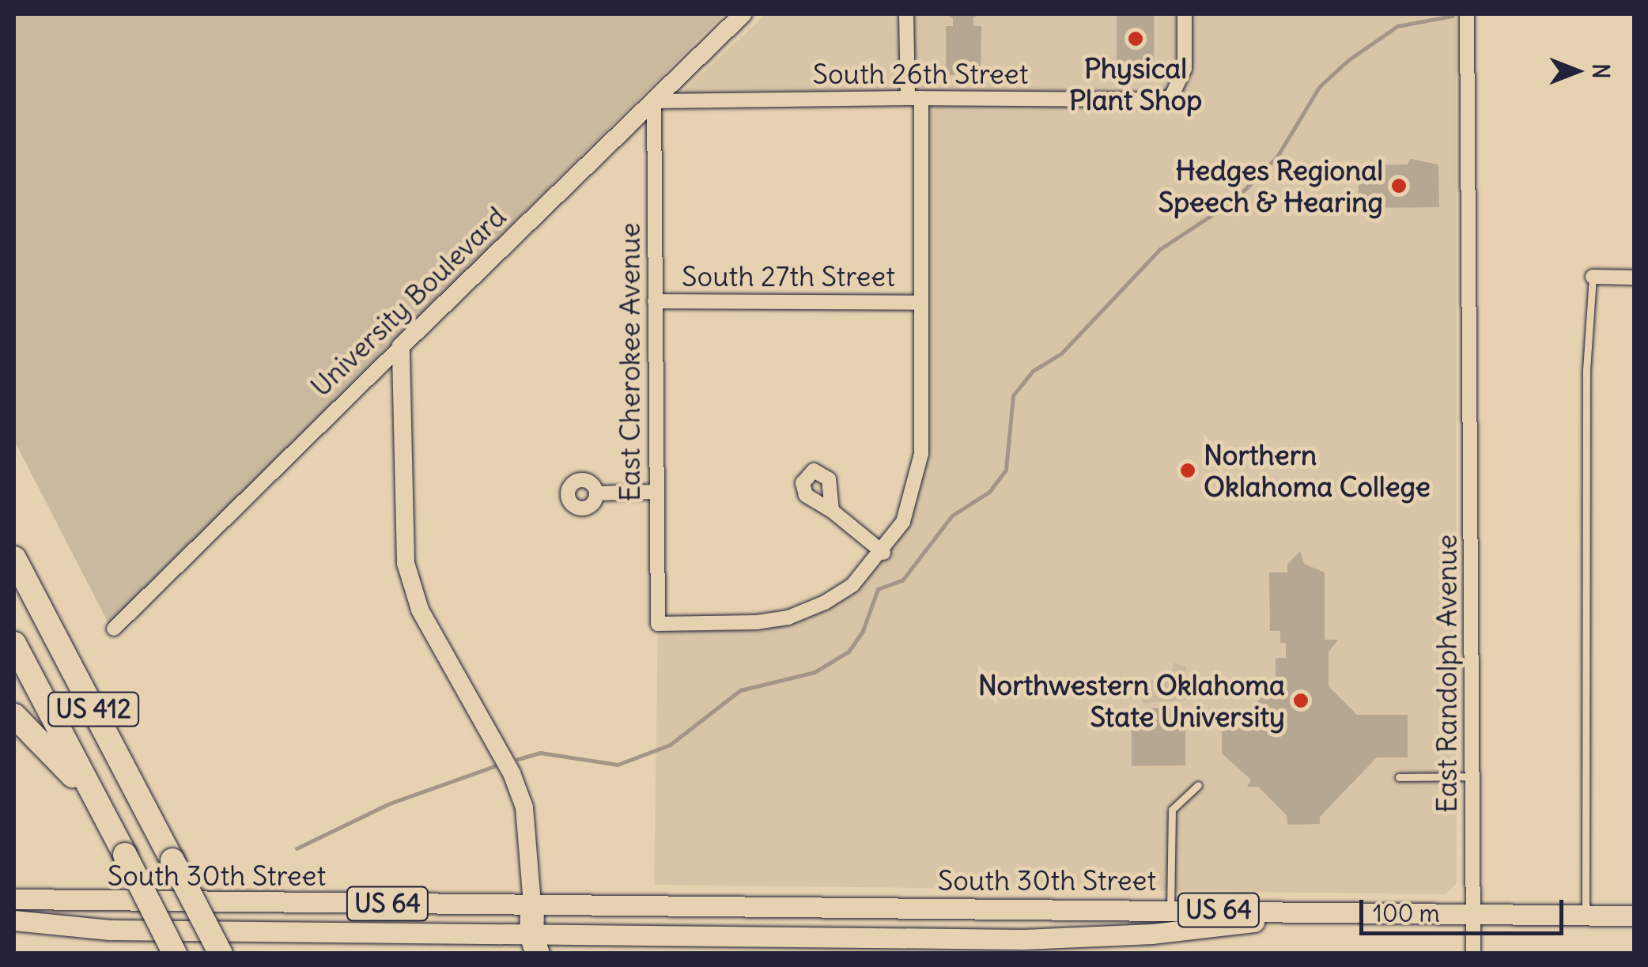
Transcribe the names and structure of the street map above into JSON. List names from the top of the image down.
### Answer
{
  "streets": {
    "highway": ["US 412"],
    "main road": ["South 30th Street", "US 64"],
    "street": [
      "South 26th Street",
      "South 27th Street",
      "University Boulevard",
      "East Cherokee Avenue",
      "East Randolph Avenue"
    ]
  },
  "crossings": [
    ["South 26th Street", "University Boulevard"],
    ["South 26th Street", "East Cherokee Avenue"],
    ["South 27th Street", "East Cherokee Avenue"],
    ["University Boulevard", "East Cherokee Avenue"],
    ["East Randolph Avenue", "US 64"],
    ["South 30th Street", "US 64"]
  ],
  "places": [
    "Physical Plant Shop",
    "Hedges Regional Speech & Hearing",
    "Northern Oklahoma College",
    "Northwestern Oklahoma State University"
  ],
  "scale_bar": "100 m",
  "north": "right"
}
